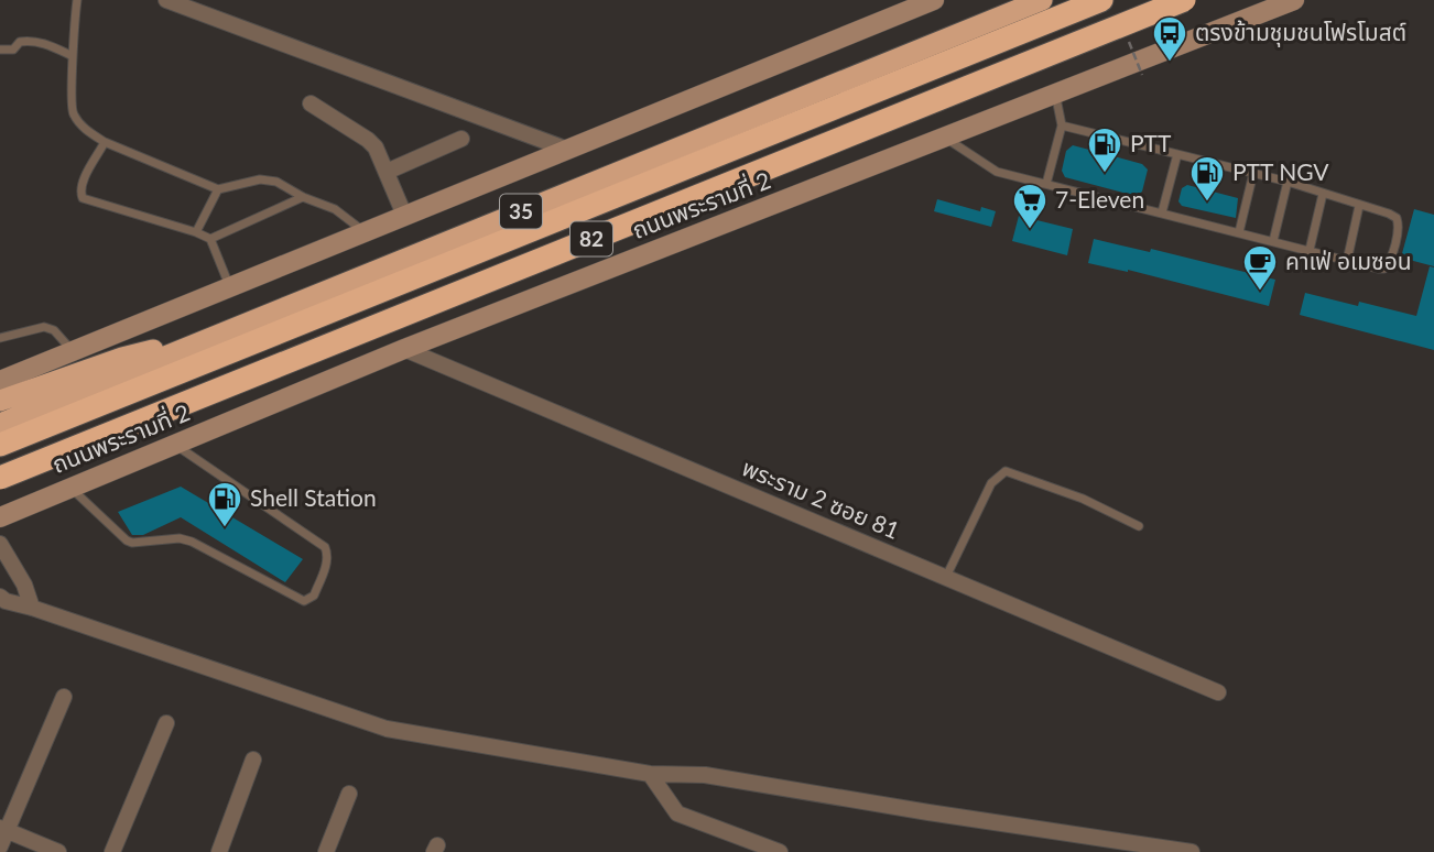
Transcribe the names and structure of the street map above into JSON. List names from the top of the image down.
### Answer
{
  "streets": {
    "highway": ["35", "82"],
    "main road": ["ถนนพระรามที่ 2"],
    "street": ["พระราม 2 ซอย 81"]
  },
  "crossings": [
    ["ถนนพระรามที่ 2", "พระราม 2 ซอย 81"]
  ],
  "places": {
    "bus stop": ["ตรงข้ามชุมชนโฟรโมสต์"],
    "fuel station": ["PTT", "PTT NGV", "Shell Station"],
    "supermarket": ["7-Eleven"],
    "cafe": ["คาเฟ่ อเมซอน"]
  }
}
